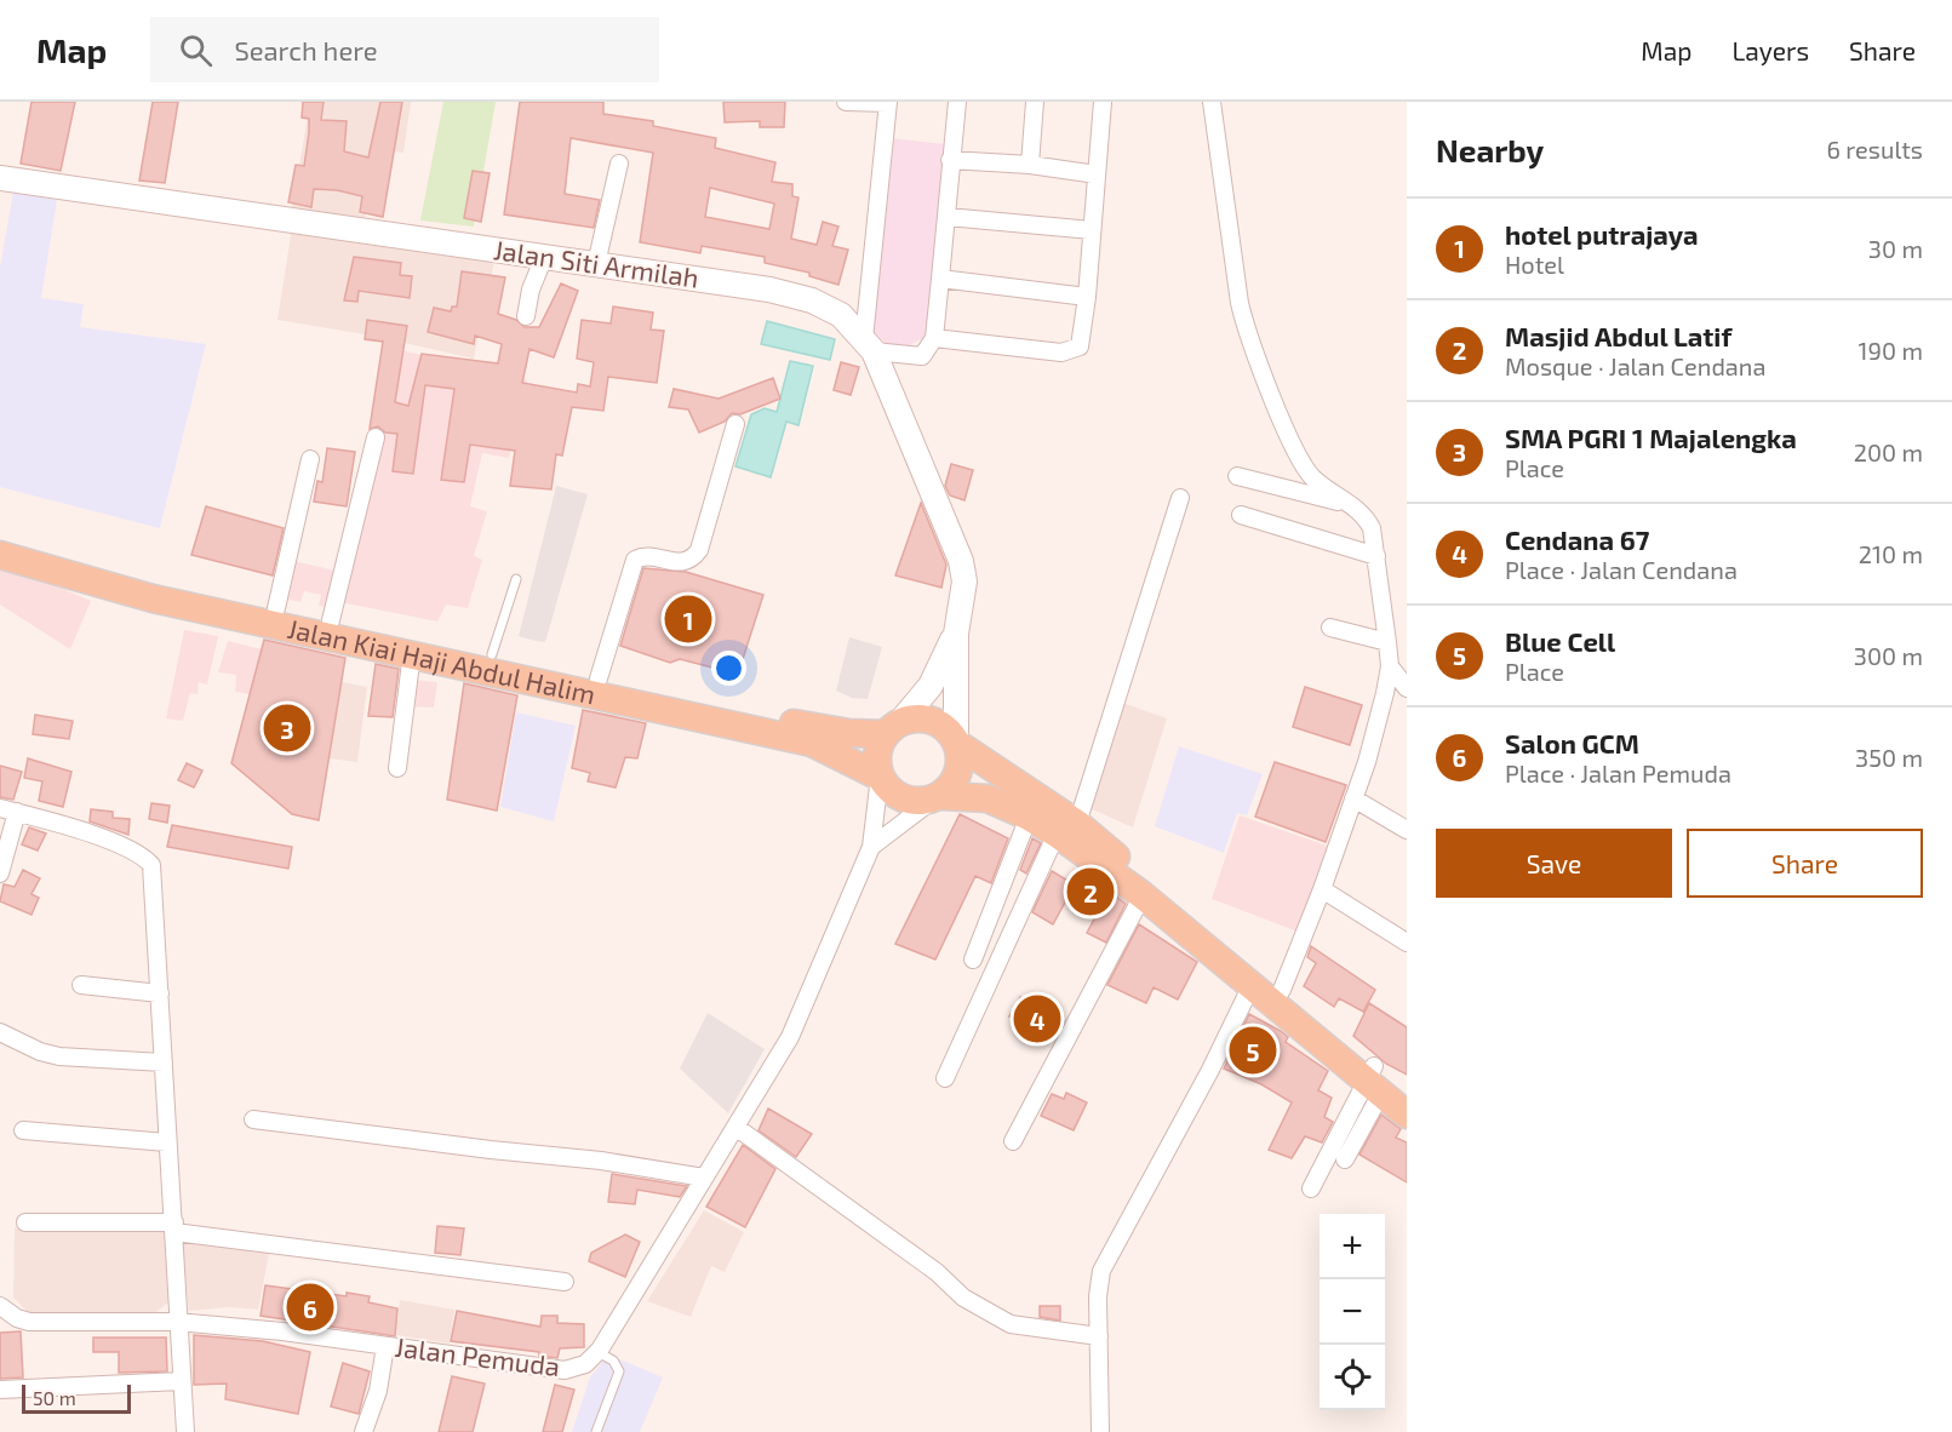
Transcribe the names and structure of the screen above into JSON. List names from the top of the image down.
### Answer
{
  "streets": {
    "main road": ["Jalan Siti Armilah", "Jalan Kiai Haji Abdul Halim"],
    "street": ["Jalan Pemuda"]
  },
  "scale_bar": "50 m",
  "page": {
    "header": "Map",
    "search": "Search here",
    "nav": ["Map", "Layers", "Share"],
    "heading": ["Nearby", "6 results"],
    "list": [
      {
        "mark": "1",
        "name": "hotel putrajaya",
        "note": "Hotel",
        "value": "30 m"
      },
      {
        "mark": "2",
        "name": "Masjid Abdul Latif",
        "note": "Mosque · Jalan Cendana",
        "value": "190 m"
      },
      {
        "mark": "3",
        "name": "SMA PGRI 1 Majalengka",
        "note": "Place",
        "value": "200 m"
      },
      {
        "mark": "4",
        "name": "Cendana 67",
        "note": "Place · Jalan Cendana",
        "value": "210 m"
      },
      {
        "mark": "5",
        "name": "Blue Cell",
        "note": "Place",
        "value": "300 m"
      },
      {
        "mark": "6",
        "name": "Salon GCM",
        "note": "Place · Jalan Pemuda",
        "value": "350 m"
      }
    ],
    "pins": [
      "1",
      "3",
      "2",
      "4",
      "5",
      "6"
    ],
    "buttons": ["Save", "Share"],
    "map_buttons": ["+", "−"],
    "scale": "50 m"
  }
}
